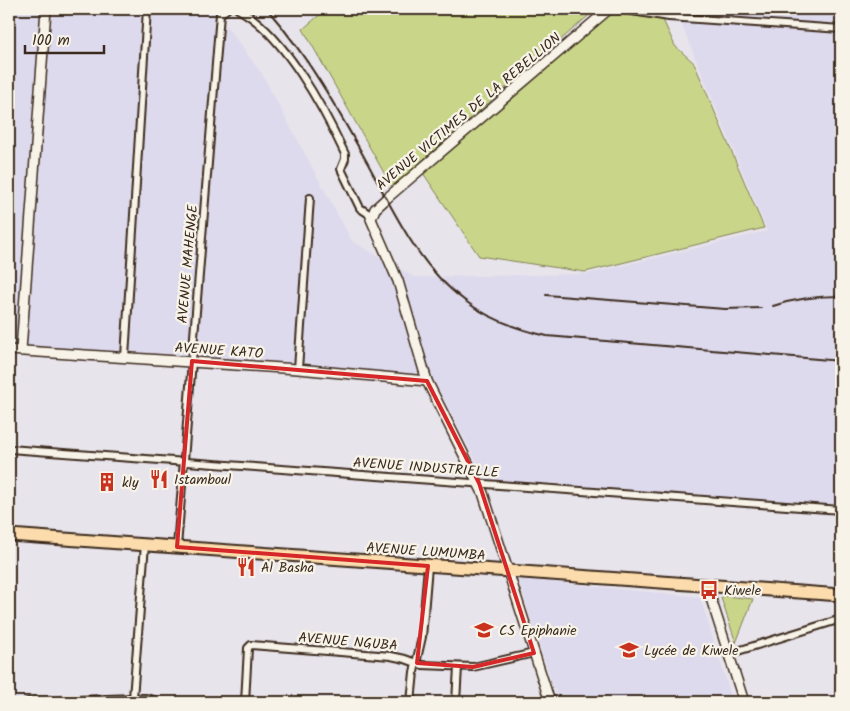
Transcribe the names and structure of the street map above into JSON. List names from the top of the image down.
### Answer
{
  "streets": {
    "highway": ["AVENUE LUMUMBA"],
    "street": [
      "AVENUE VICTIMES DE LA REBELLION",
      "AVENUE MAHENGE",
      "AVENUE KATO",
      "AVENUE INDUSTRIELLE",
      "AVENUE NGUBA"
    ]
  },
  "crossings": [
    ["AVENUE MAHENGE", "AVENUE KATO"],
    ["AVENUE MAHENGE", "AVENUE INDUSTRIELLE"],
    ["AVENUE MAHENGE", "AVENUE LUMUMBA"]
  ],
  "places": {
    "restaurant": ["Istamboul", "Al Basha"],
    "building": ["kly"],
    "bus stop": ["Kiwele"],
    "school or university": ["CS Epiphanie", "Lycée de Kiwele"]
  },
  "scale_bar": "100 m"
}
